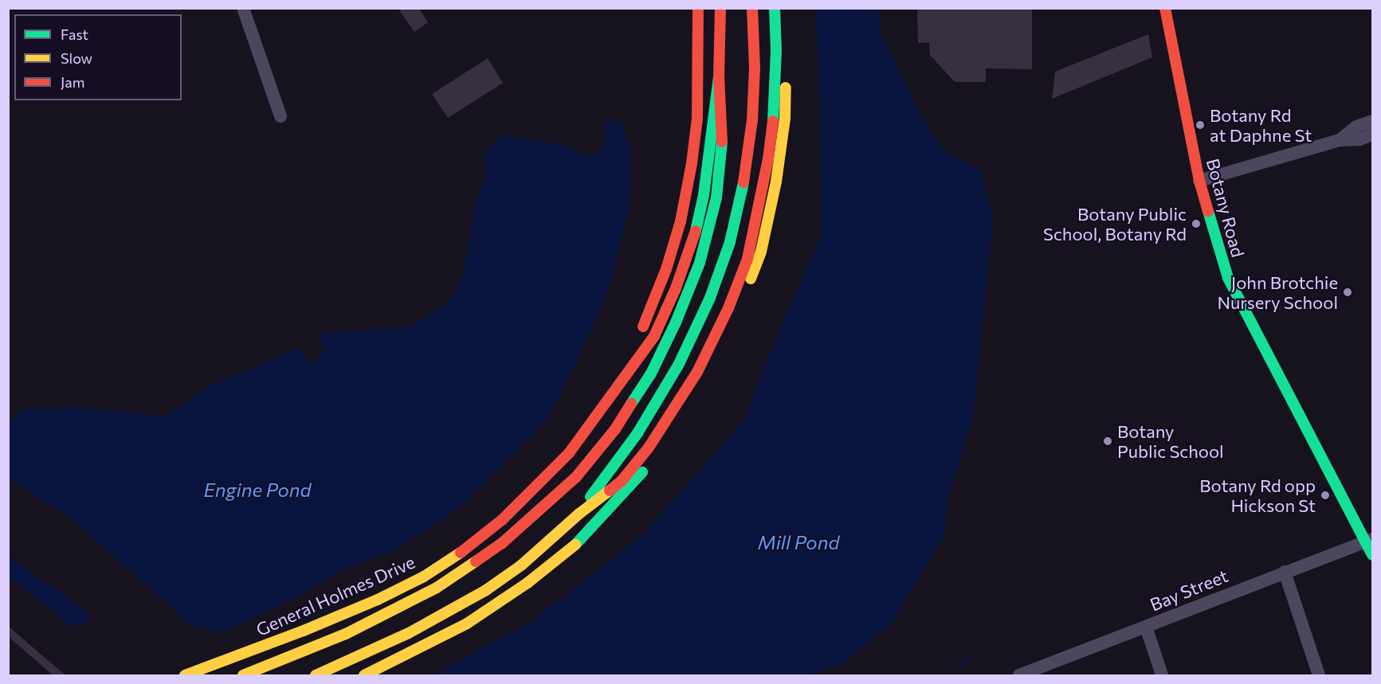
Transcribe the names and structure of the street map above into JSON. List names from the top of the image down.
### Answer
{
  "streets": {
    "main road": ["Botany Road", "General Holmes Drive"],
    "street": ["Bay Street"]
  },
  "crossings": [
    ["Botany Road", "Bay Street"]
  ],
  "water": ["Engine Pond", "Mill Pond"],
  "places": [
    "Botany Rd at Daphne St",
    "Botany Public School, Botany Rd",
    "John Brotchie Nursery School",
    "Botany Public School",
    "Botany Rd opp Hickson St"
  ],
  "legend": ["Fast", "Slow", "Jam"]
}
